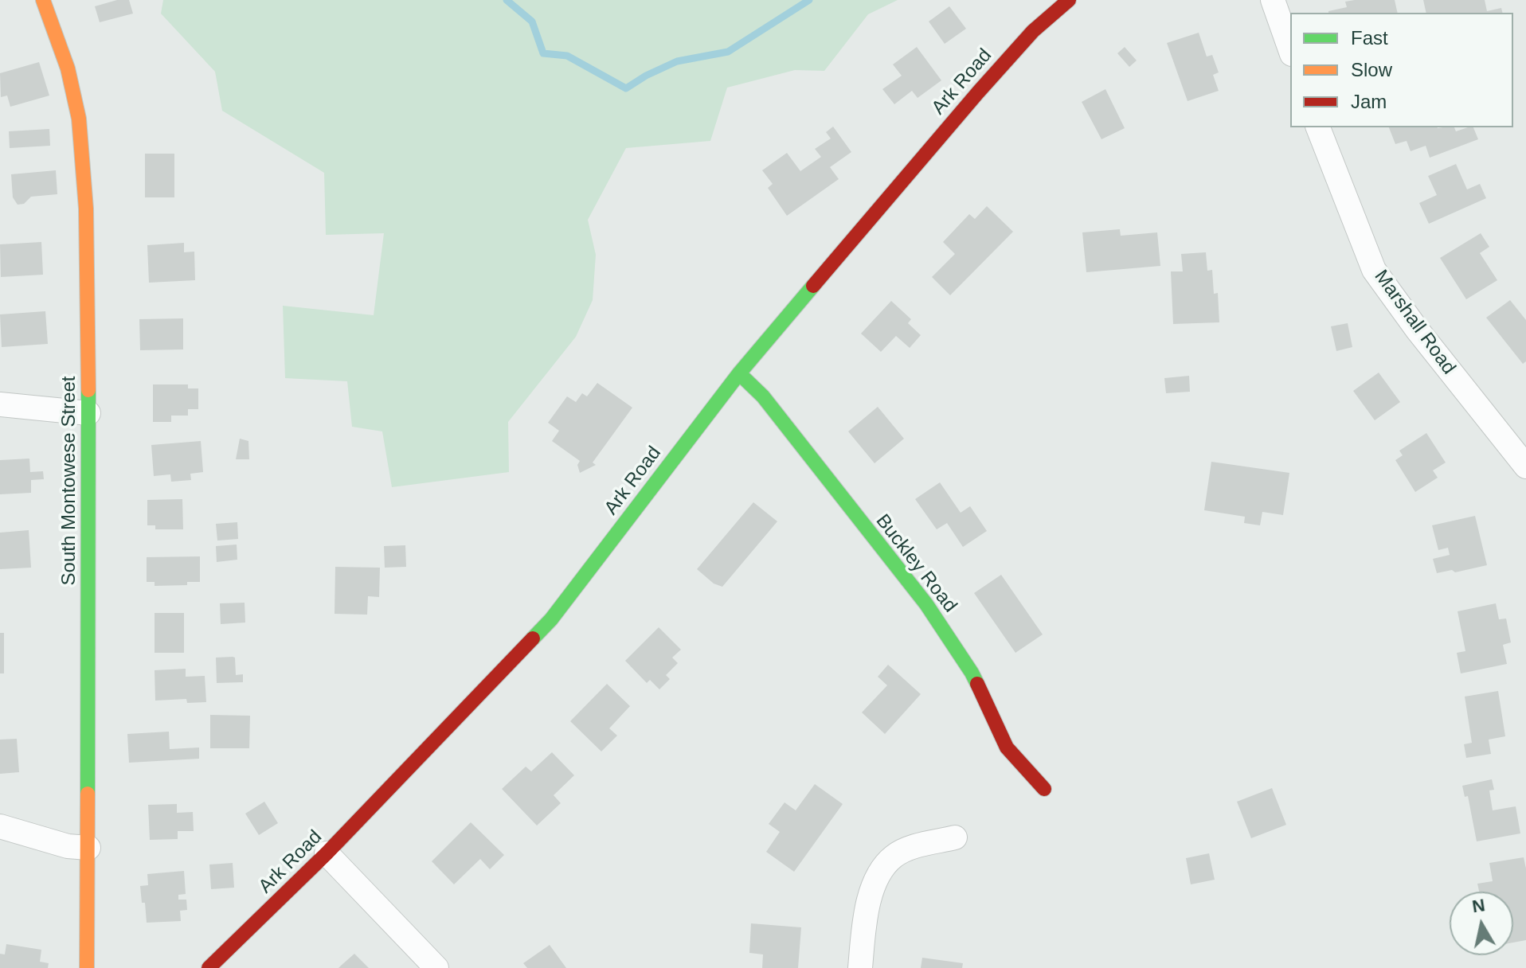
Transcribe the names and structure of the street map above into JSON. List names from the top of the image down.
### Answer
{
  "streets": {
    "street": [
      "Ark Road",
      "Marshall Road",
      "South Montowese Street",
      "Buckley Road"
    ]
  },
  "crossings": [
    ["Ark Road", "Buckley Road"]
  ],
  "legend": ["Fast", "Slow", "Jam"],
  "north": "top"
}
